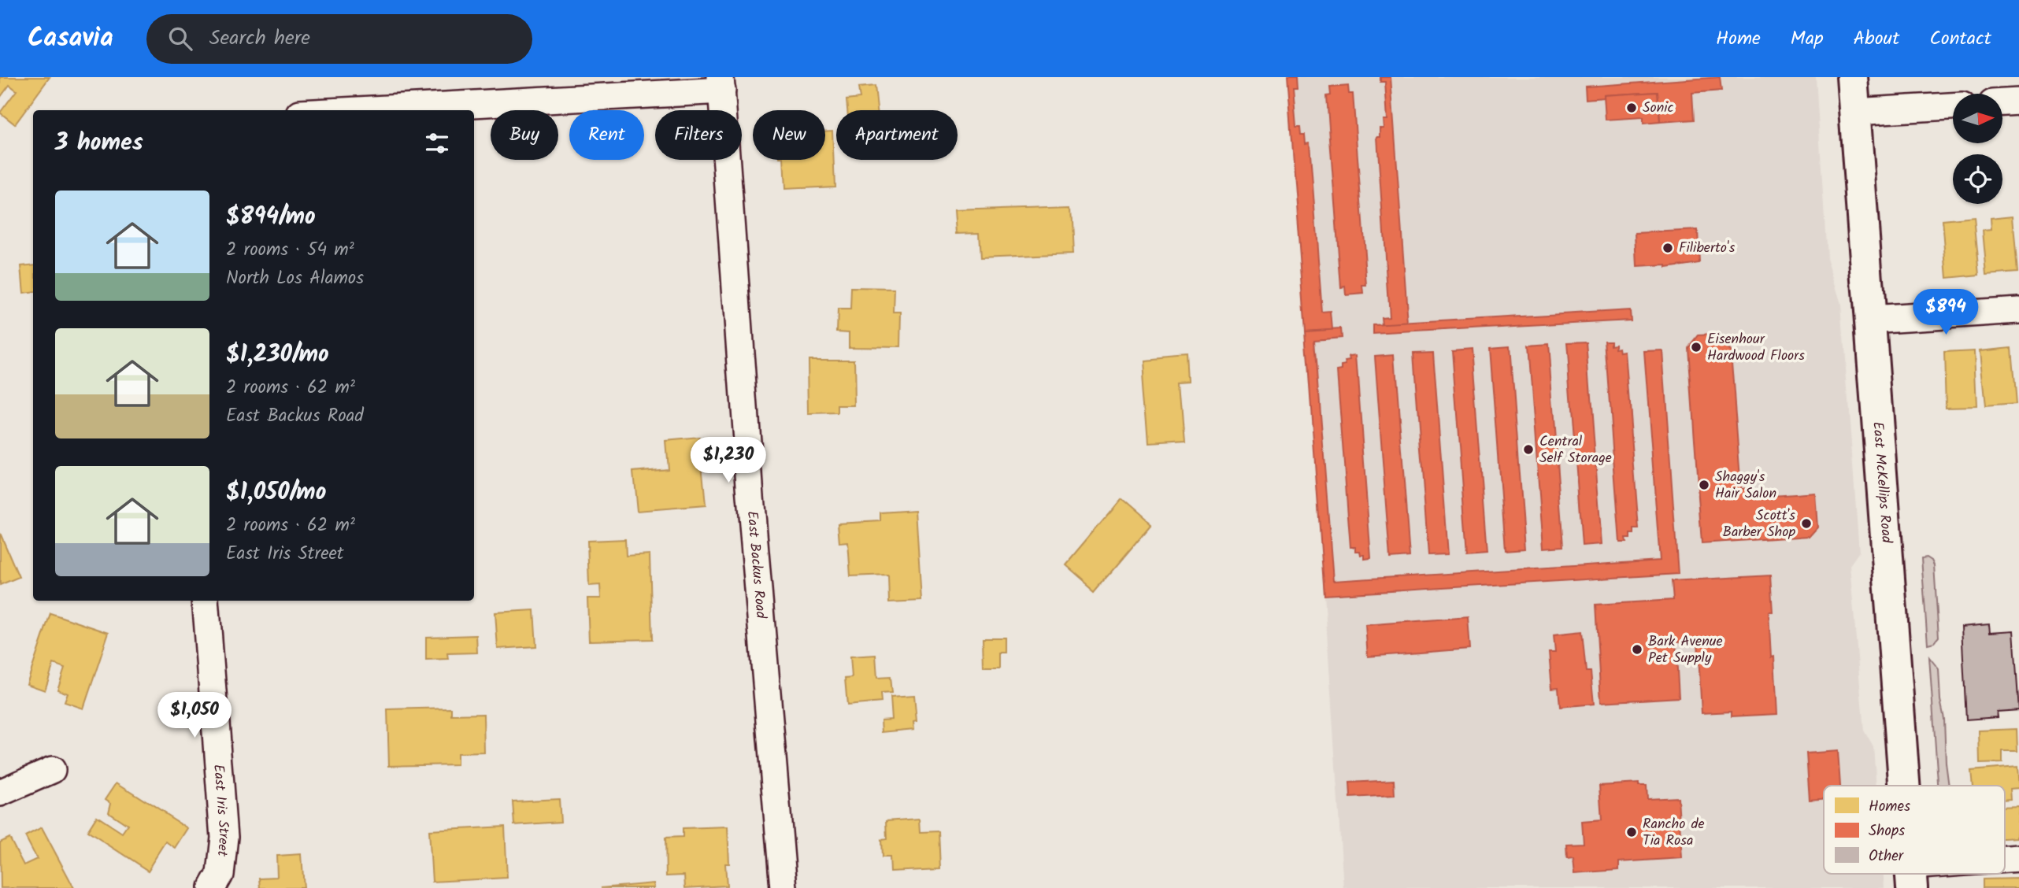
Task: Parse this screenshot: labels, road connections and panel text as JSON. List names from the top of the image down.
{
  "streets": {
    "main road": ["East McKellips Road"],
    "street": ["East Backus Road", "East Iris Street"]
  },
  "places": [
    "Sonic",
    "Filiberto's",
    "Eisenhour Hardwood Floors",
    "Central Self Storage",
    "Shaggy's Hair Salon",
    "Scott's Barber Shop",
    "Bark Avenue Pet Supply",
    "Rancho de Tia Rosa"
  ],
  "legend": ["Homes", "Shops", "Other"],
  "north": "right",
  "page": {
    "header": "Casavia",
    "search": "Search here",
    "nav": [
      "Home",
      "Map",
      "About",
      "Contact"
    ],
    "chip": [
      "Buy",
      "Rent",
      "Filters",
      "New",
      "Apartment"
    ],
    "heading": "3 homes",
    "list": [
      {
        "name": "$894/mo",
        "note": "2 rooms · 54 m² · North Los Alamos"
      },
      {
        "name": "$1,230/mo",
        "note": "2 rooms · 62 m² · East Backus Road"
      },
      {
        "name": "$1,050/mo",
        "note": "2 rooms · 62 m² · East Iris Street"
      }
    ],
    "price": ["$894", "$1,230", "$1,050"]
  }
}
